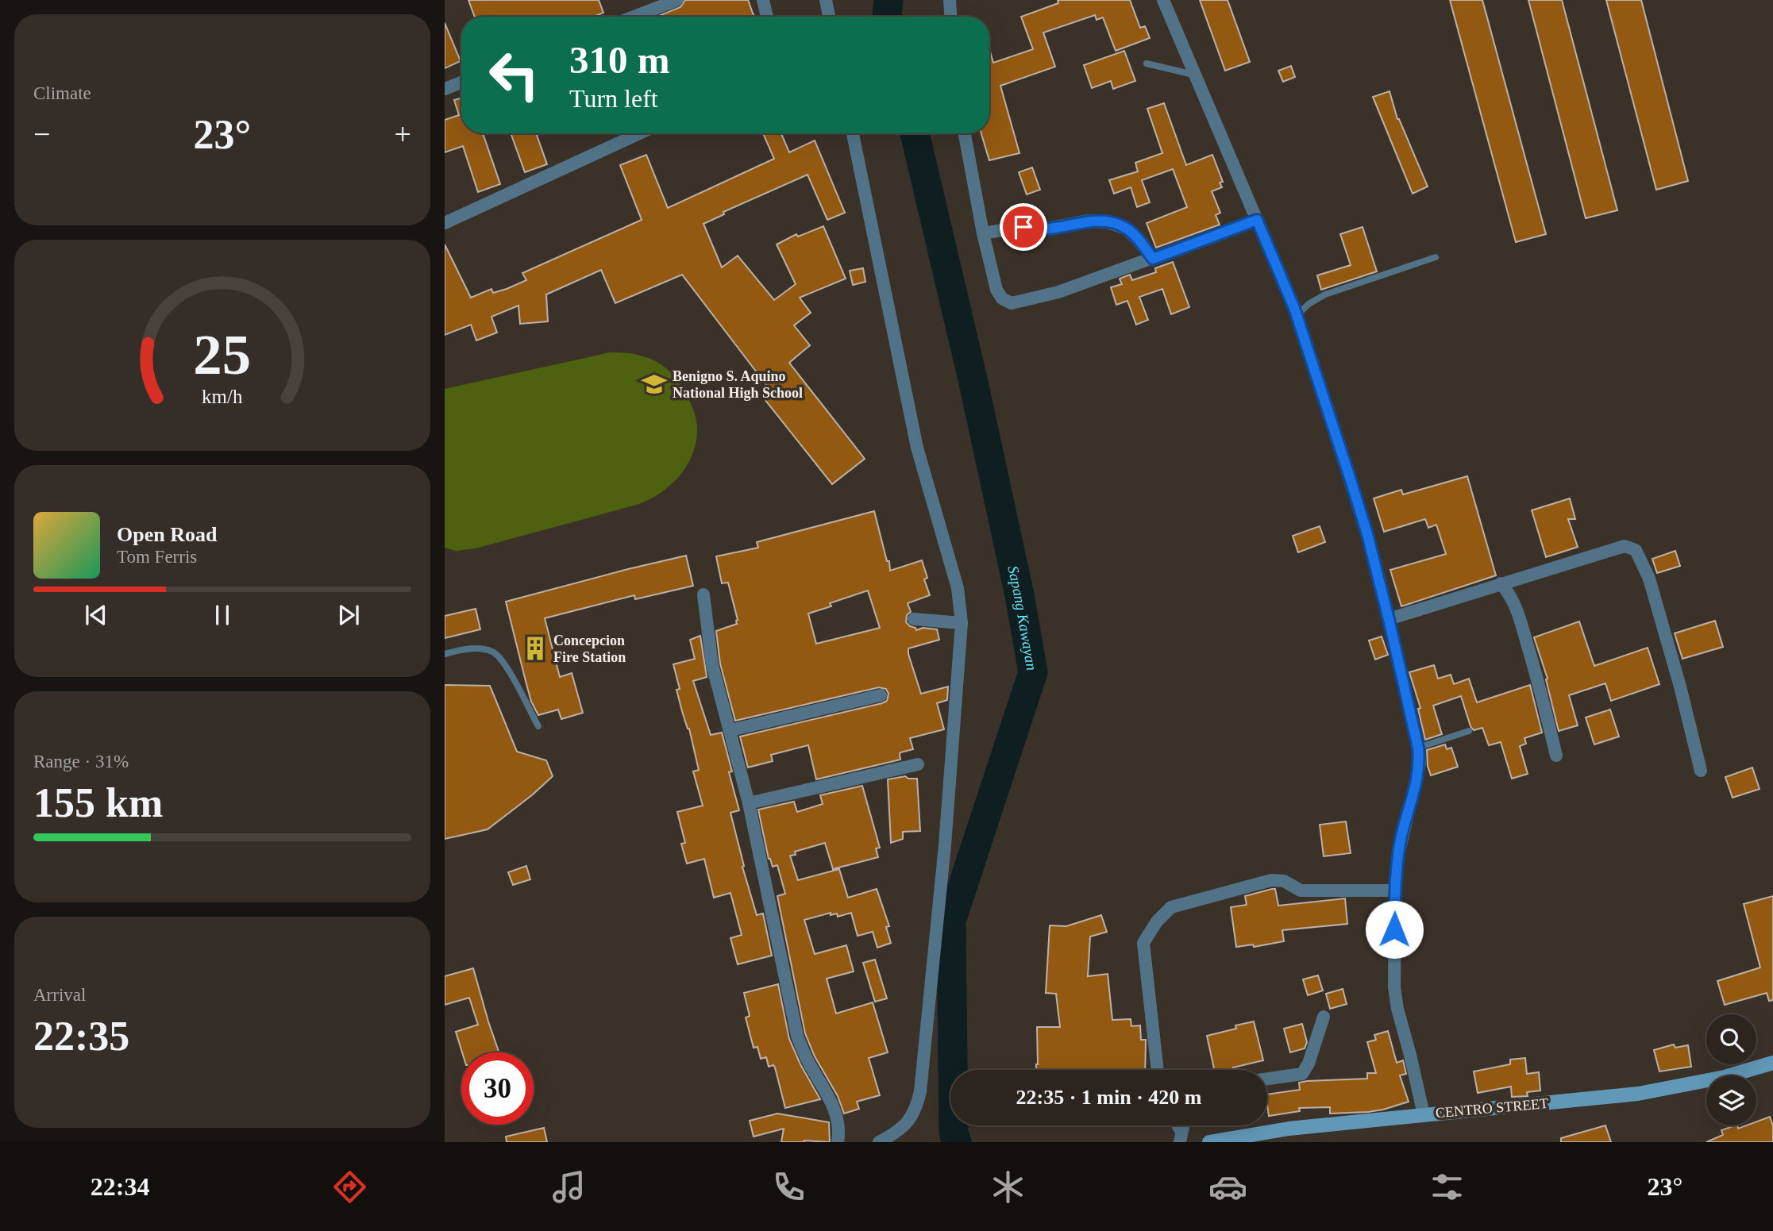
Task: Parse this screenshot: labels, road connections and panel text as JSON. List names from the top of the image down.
{
  "streets": {
    "street": ["CENTRO STREET"]
  },
  "water": ["Sapang Kawayan"],
  "places": {
    "school or university": ["Benigno S. Aquino National High School"],
    "building": ["Concepcion Fire Station"]
  },
  "page": {
    "tile": [
      "Climate",
      ["Range · 31%", "155 km"],
      ["Arrival", "22:35"]
    ],
    "turn": ["310 m", "Turn left"],
    "heat": ["−", "23°", "+"],
    "song": ["Open Road", "Tom Ferris"],
    "limit": "30",
    "trip": "22:35 · 1 min · 420 m",
    "tabs": ["22:34", "23°"],
    "gauge": ["25", "km/h"]
  }
}
